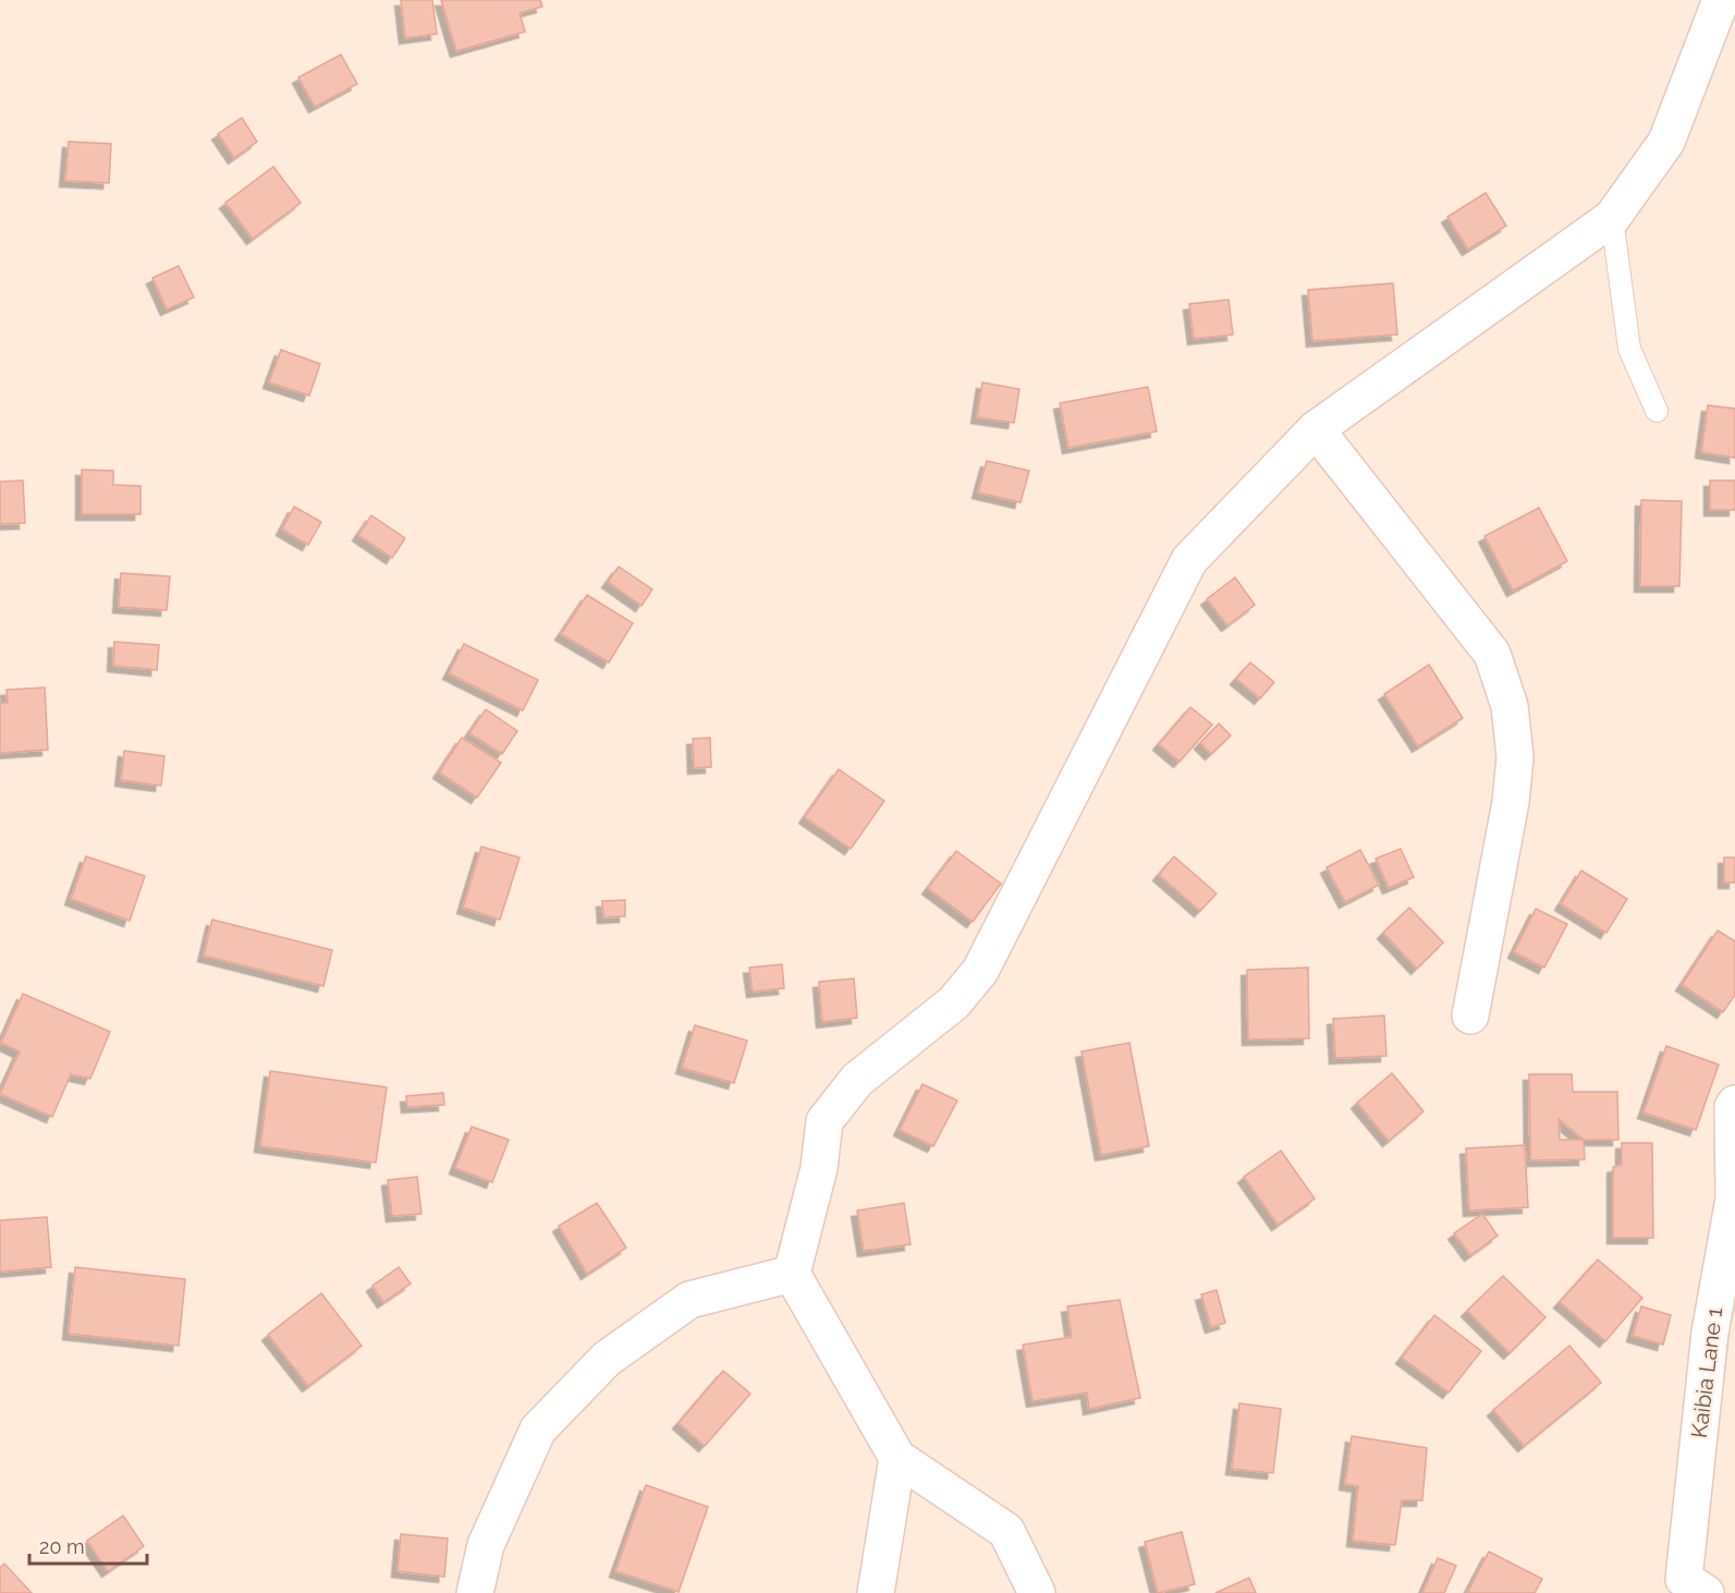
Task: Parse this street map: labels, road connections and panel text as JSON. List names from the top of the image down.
{
  "streets": {
    "street": ["Kaibia Lane 1"]
  },
  "scale_bar": "20 m"
}
